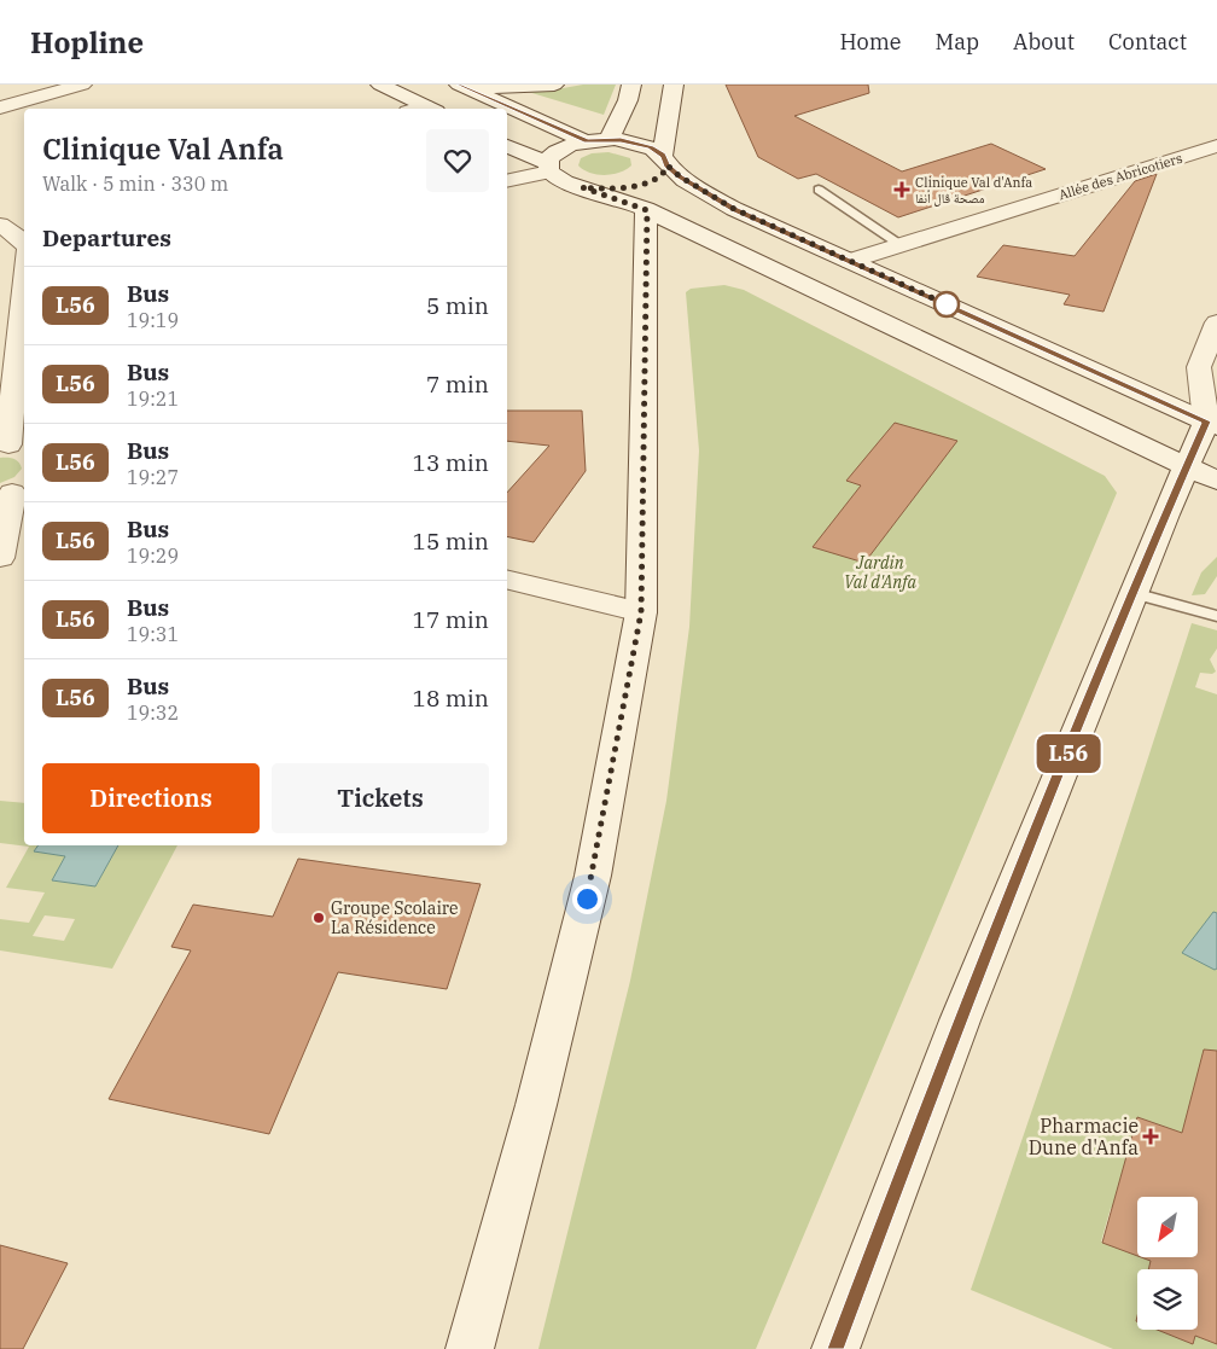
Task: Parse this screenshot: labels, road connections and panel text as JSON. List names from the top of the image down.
{
  "streets": {
    "main road": ["Allée des Abricotiers"]
  },
  "parks": ["Jardin Val d'Anfa"],
  "places": {
    "health": ["Clinique Val d'Anfa مصحة ڤال أنفا", "Pharmacie Dune d'Anfa"],
    "other": ["Groupe Scolaire La Résidence"]
  },
  "lines": ["bus line L56"],
  "north": "bottom left",
  "page": {
    "header": "Hopline",
    "nav": [
      "Home",
      "Map",
      "About",
      "Contact"
    ],
    "on_map": "L56",
    "heading": [
      ["Clinique Val Anfa", "Walk · 5 min · 330 m"],
      "Departures"
    ],
    "list": [
      {
        "mark": "L56",
        "name": "Bus",
        "note": "19:19",
        "value": "5 min"
      },
      {
        "mark": "L56",
        "name": "Bus",
        "note": "19:21",
        "value": "7 min"
      },
      {
        "mark": "L56",
        "name": "Bus",
        "note": "19:27",
        "value": "13 min"
      },
      {
        "mark": "L56",
        "name": "Bus",
        "note": "19:29",
        "value": "15 min"
      },
      {
        "mark": "L56",
        "name": "Bus",
        "note": "19:31",
        "value": "17 min"
      },
      {
        "mark": "L56",
        "name": "Bus",
        "note": "19:32",
        "value": "18 min"
      }
    ],
    "buttons": ["Directions", "Tickets"]
  }
}
